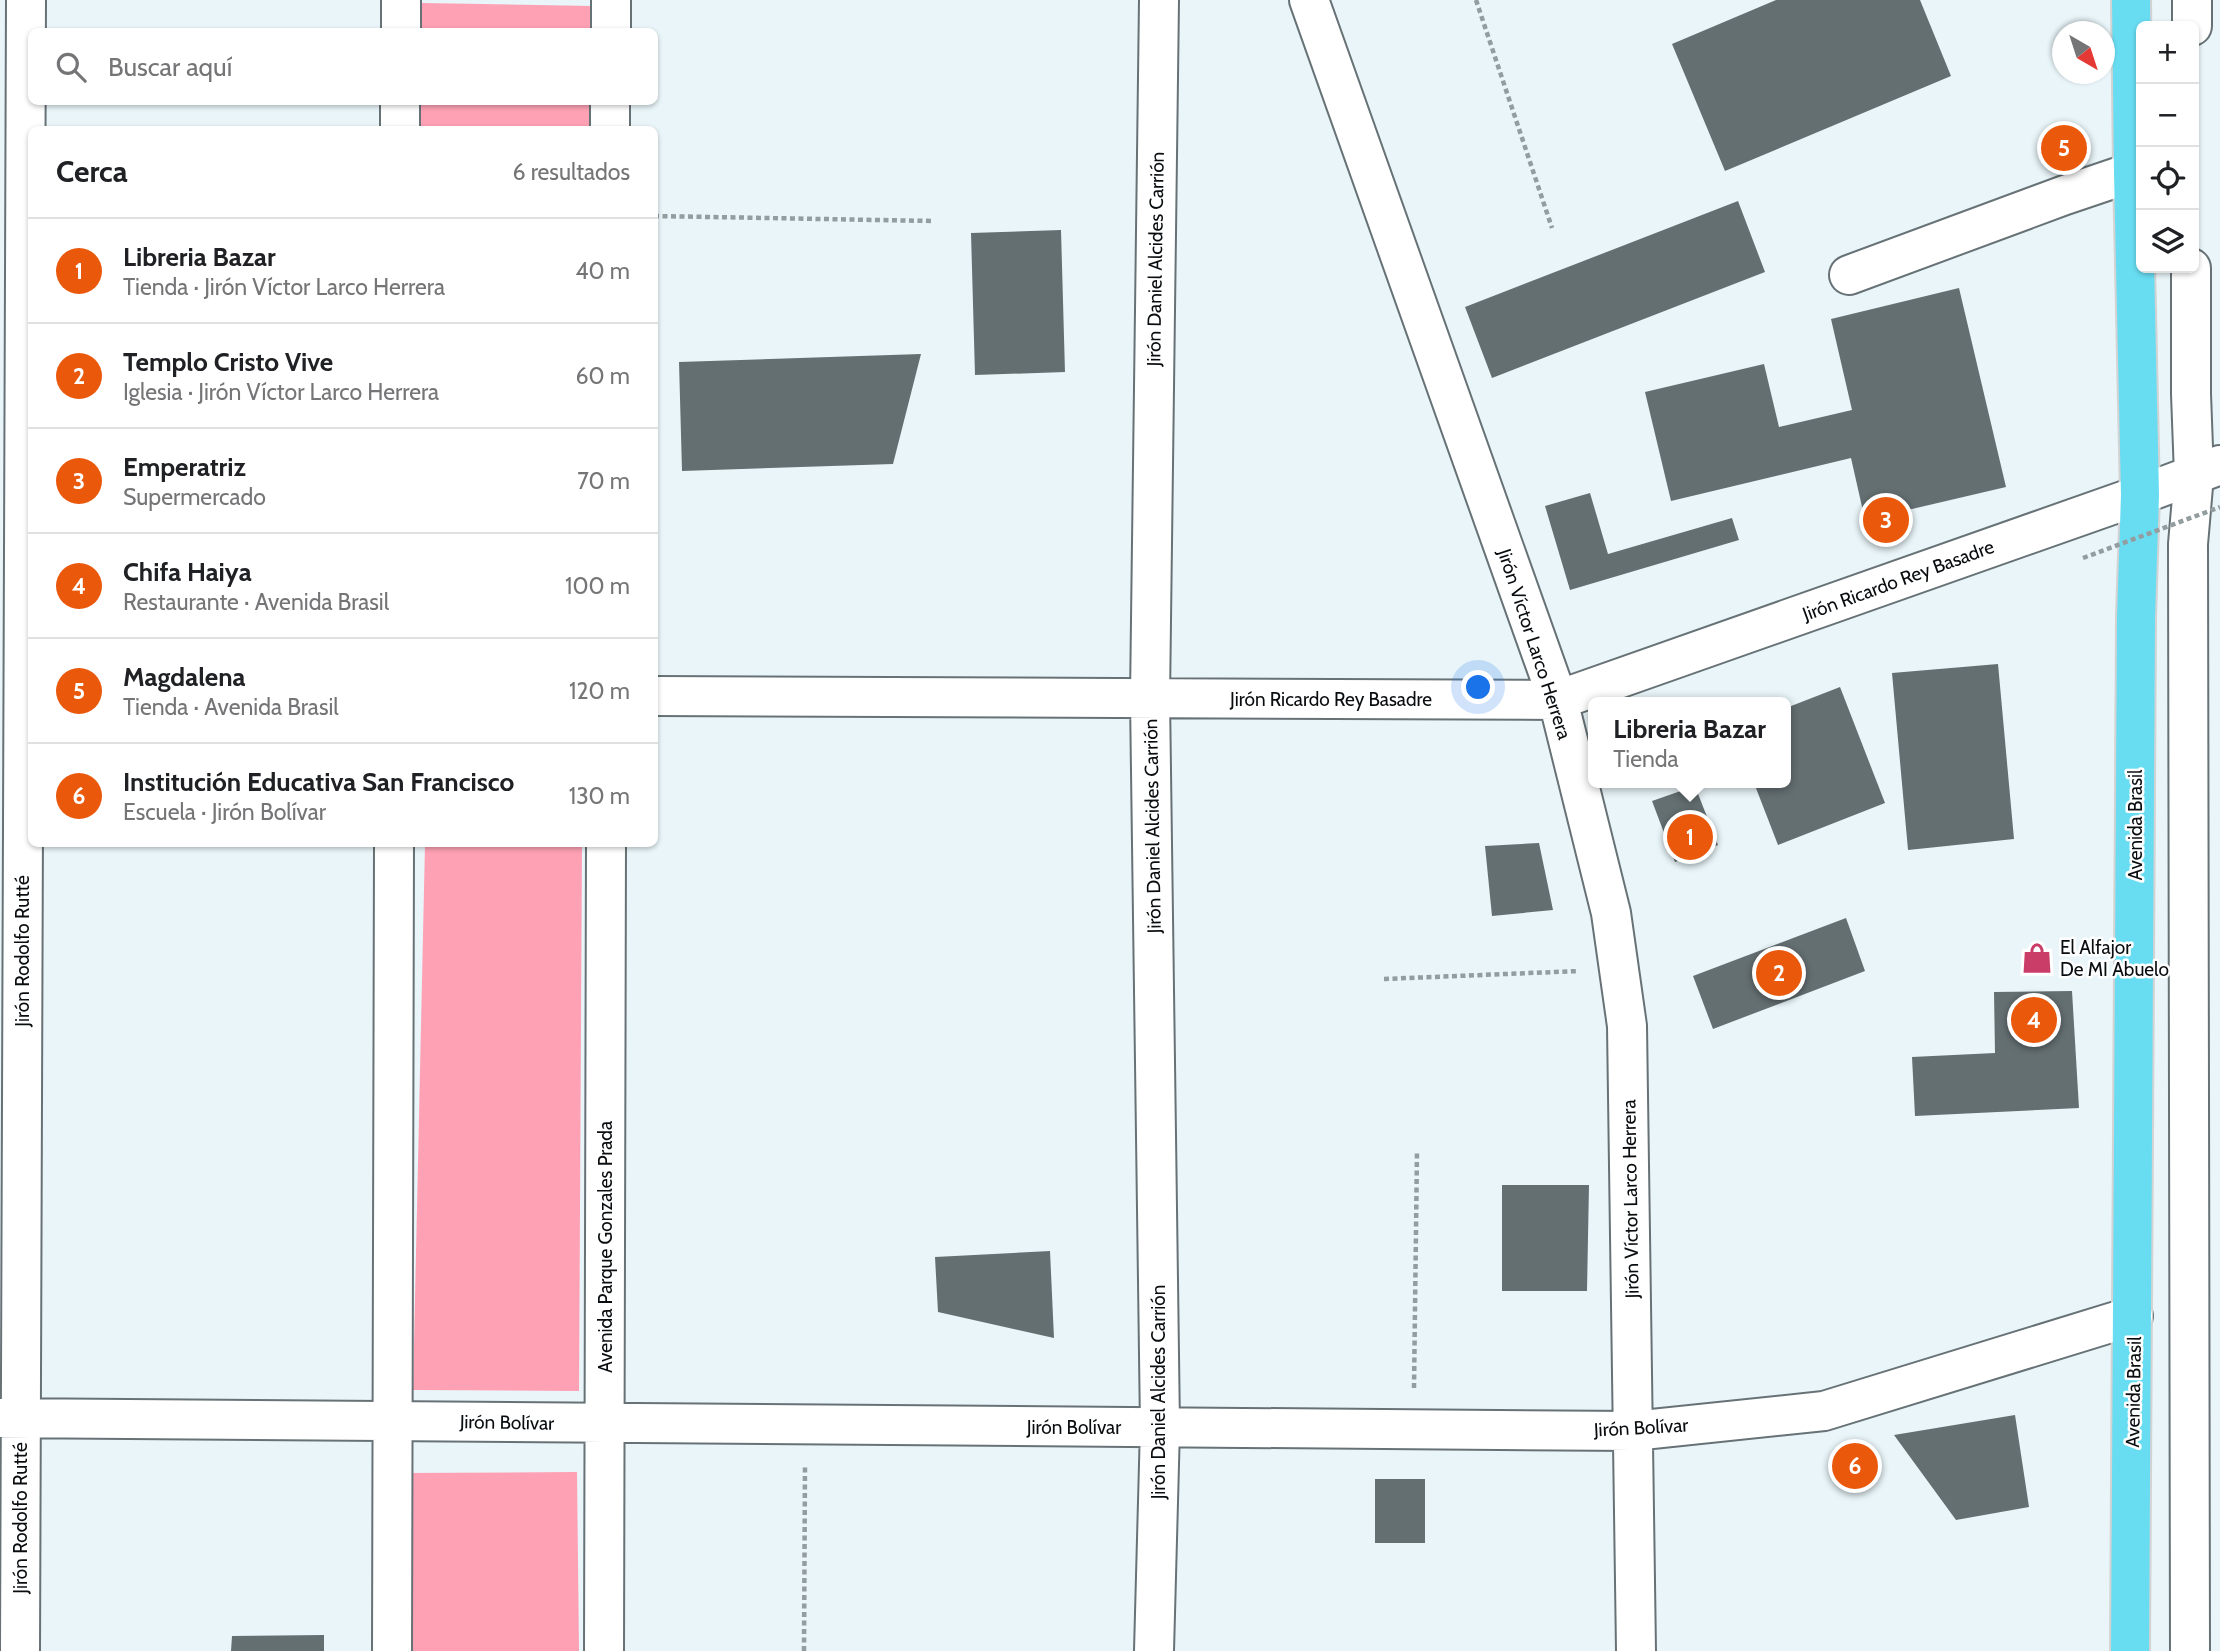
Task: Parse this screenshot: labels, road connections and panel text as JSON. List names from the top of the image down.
{
  "streets": {
    "main road": ["Avenida Brasil"],
    "street": [
      "Jirón Daniel Alcides Carrión",
      "Jirón Ricardo Rey Basadre",
      "Jirón Víctor Larco Herrera",
      "Jirón Rodolfo Rutté",
      "Avenida Parque Gonzales Prada",
      "Jirón Bolívar"
    ]
  },
  "crossings": [
    ["Jirón Daniel Alcides Carrión", "Jirón Ricardo Rey Basadre"],
    ["Jirón Daniel Alcides Carrión", "Jirón Bolívar"],
    ["Jirón Ricardo Rey Basadre", "Jirón Víctor Larco Herrera"],
    ["Jirón Ricardo Rey Basadre", "Avenida Brasil"],
    ["Jirón Víctor Larco Herrera", "Jirón Bolívar"],
    ["Avenida Brasil", "Jirón Bolívar"],
    ["Jirón Rodolfo Rutté", "Jirón Bolívar"],
    ["Avenida Parque Gonzales Prada", "Jirón Bolívar"]
  ],
  "places": {
    "shop": ["El Alfajor De MI Abuelo"]
  },
  "north": "bottom right",
  "page": {
    "map_buttons": ["+", "−"],
    "search": "Buscar aquí",
    "pins": [
      "5",
      "3",
      "1",
      "2",
      "4",
      "6"
    ],
    "heading": ["Cerca", "6 resultados"],
    "list": [
      {
        "mark": "1",
        "name": "Libreria Bazar",
        "note": "Tienda · Jirón Víctor Larco Herrera",
        "value": "40 m"
      },
      {
        "mark": "2",
        "name": "Templo Cristo Vive",
        "note": "Iglesia · Jirón Víctor Larco Herrera",
        "value": "60 m"
      },
      {
        "mark": "3",
        "name": "Emperatriz",
        "note": "Supermercado",
        "value": "70 m"
      },
      {
        "mark": "4",
        "name": "Chifa Haiya",
        "note": "Restaurante · Avenida Brasil",
        "value": "100 m"
      },
      {
        "mark": "5",
        "name": "Magdalena",
        "note": "Tienda · Avenida Brasil",
        "value": "120 m"
      },
      {
        "mark": "6",
        "name": "Institución Educativa San Francisco",
        "note": "Escuela · Jirón Bolívar",
        "value": "130 m"
      }
    ],
    "popup": ["Libreria Bazar", "Tienda"]
  }
}
